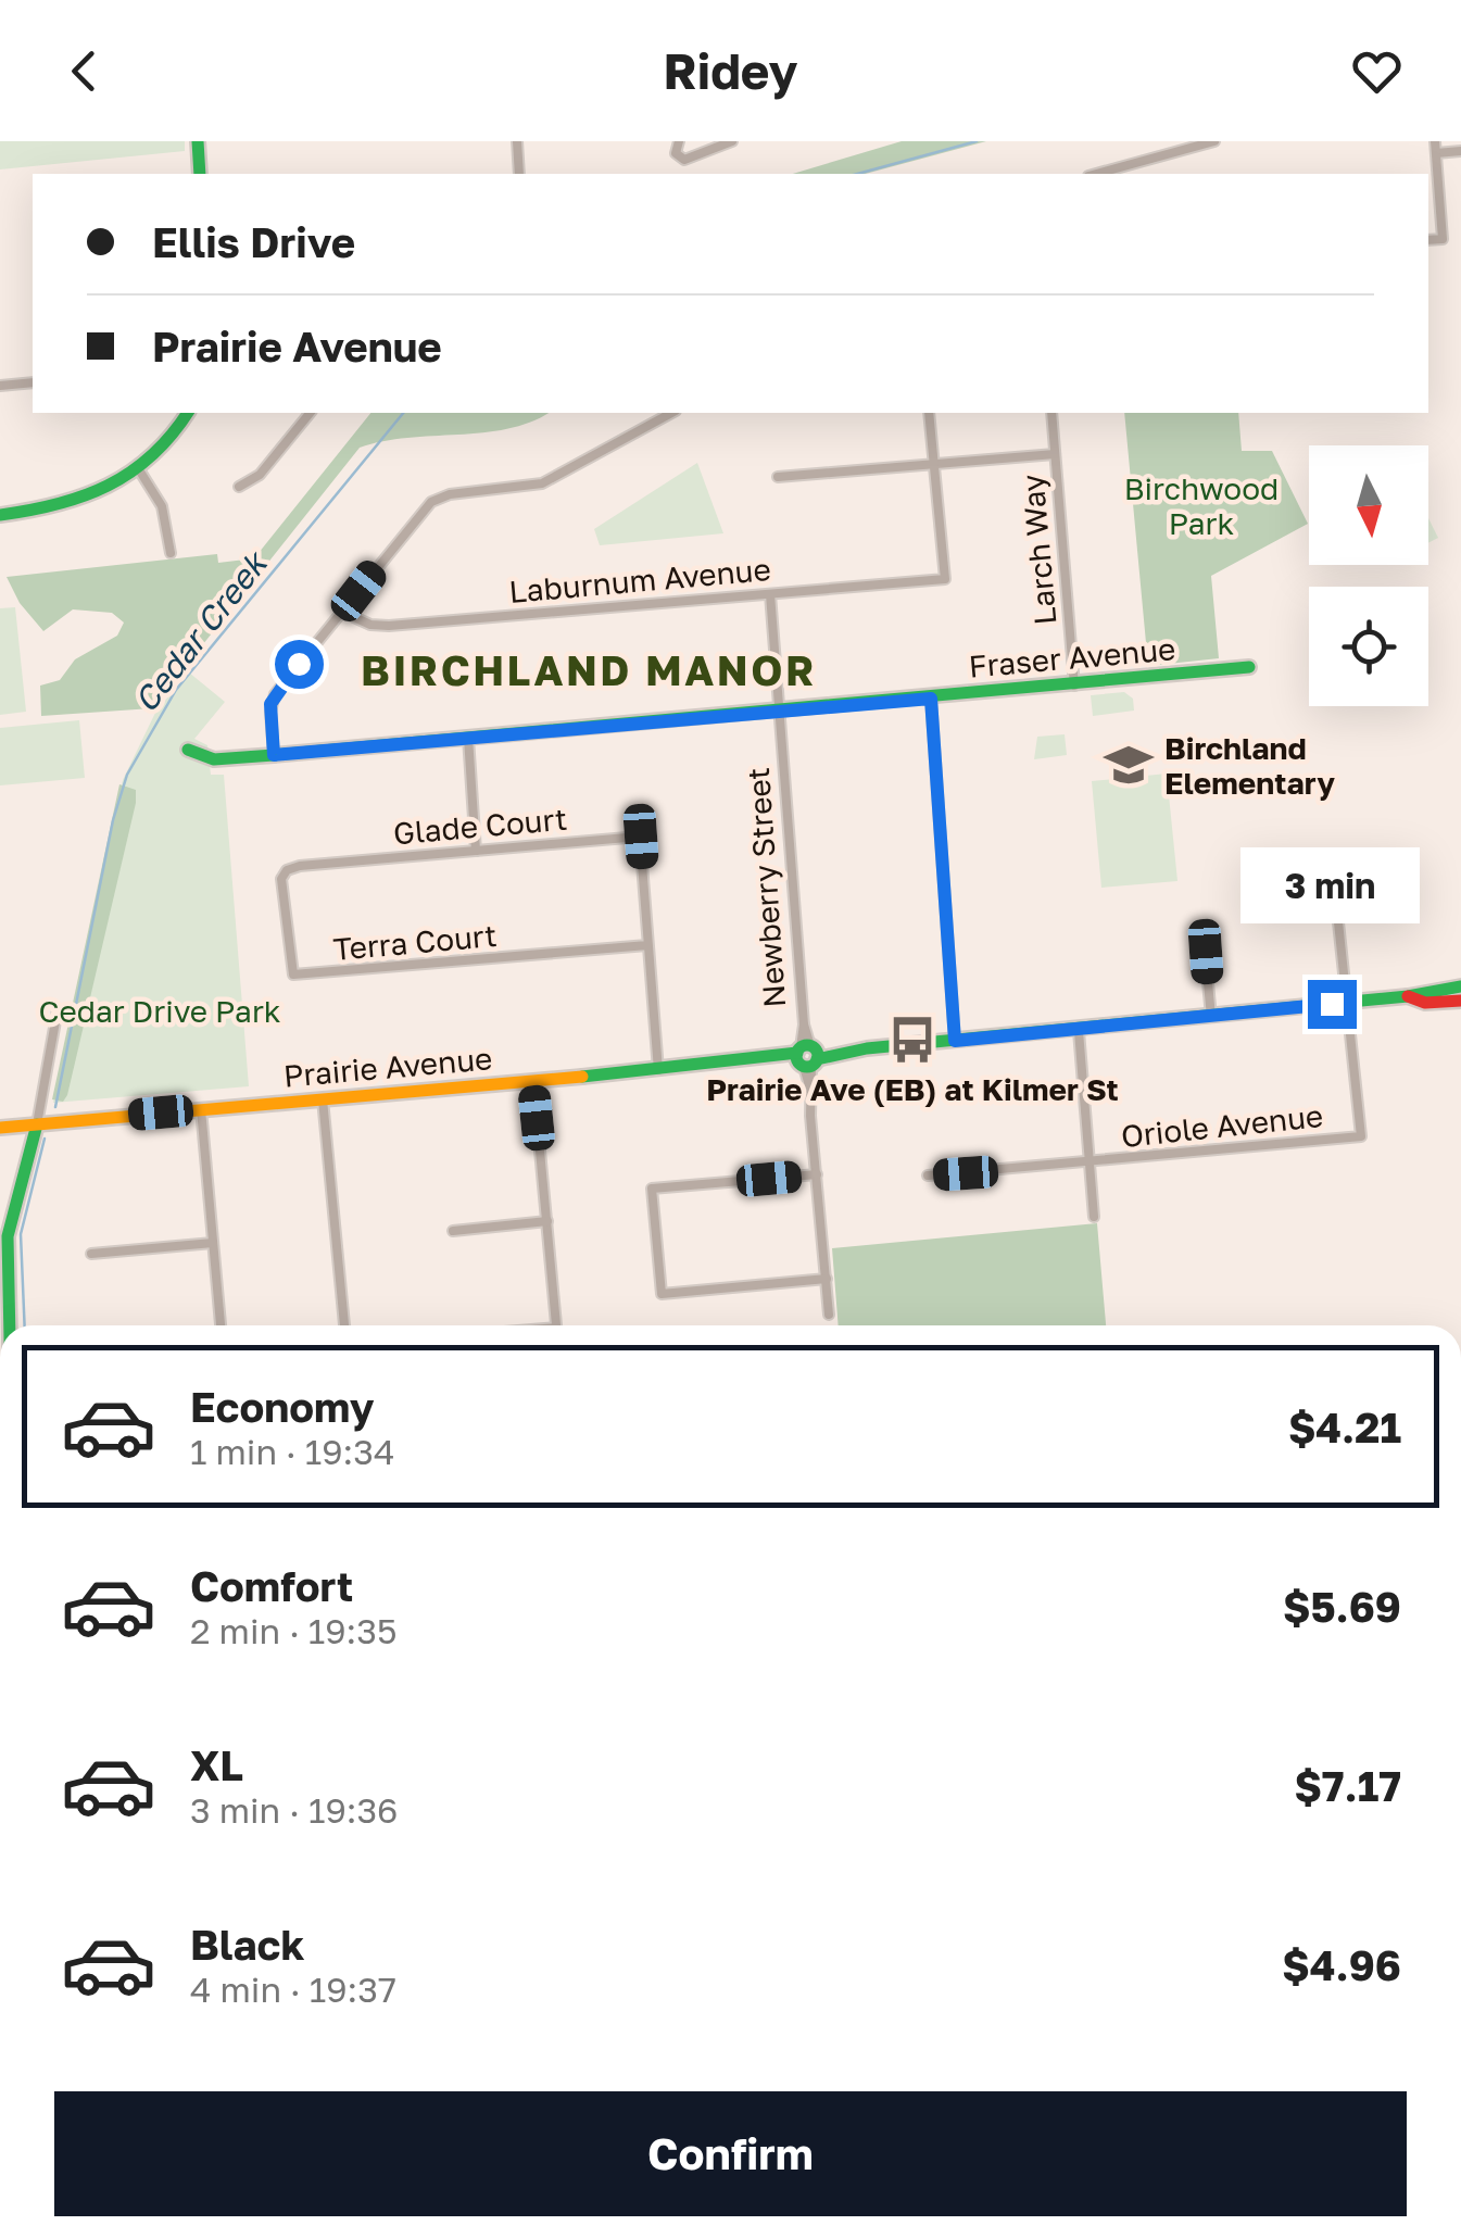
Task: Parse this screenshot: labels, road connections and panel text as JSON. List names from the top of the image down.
{
  "streets": {
    "street": [
      "Larch Way",
      "Laburnum Avenue",
      "Fraser Avenue",
      "Glade Court",
      "Newberry Street",
      "Terra Court",
      "Prairie Avenue",
      "Oriole Avenue"
    ]
  },
  "crossings": [
    ["Larch Way", "Fraser Avenue"],
    ["Laburnum Avenue", "Newberry Street"],
    ["Fraser Avenue", "Newberry Street"],
    ["Glade Court", "Terra Court"],
    ["Glade Court", "Prairie Avenue"],
    ["Newberry Street", "Prairie Avenue"],
    ["Prairie Avenue", "Oriole Avenue"]
  ],
  "districts": ["BIRCHLAND MANOR"],
  "water": ["Cedar Creek"],
  "parks": ["Birchwood Park", "Cedar Drive Park"],
  "places": {
    "school or university": ["Birchland Elementary"],
    "bus stop": ["Prairie Ave (EB) at Kilmer St"]
  },
  "north": "bottom",
  "page": {
    "header": "Ridey",
    "banner": ["Ellis Drive", "Prairie Avenue"],
    "bubble": "3 min",
    "list": [
      {
        "name": "Economy",
        "note": "1 min · 19:34",
        "value": "$4.21"
      },
      {
        "name": "Comfort",
        "note": "2 min · 19:35",
        "value": "$5.69"
      },
      {
        "name": "XL",
        "note": "3 min · 19:36",
        "value": "$7.17"
      },
      {
        "name": "Black",
        "note": "4 min · 19:37",
        "value": "$4.96"
      }
    ],
    "buttons": "Confirm"
  }
}
